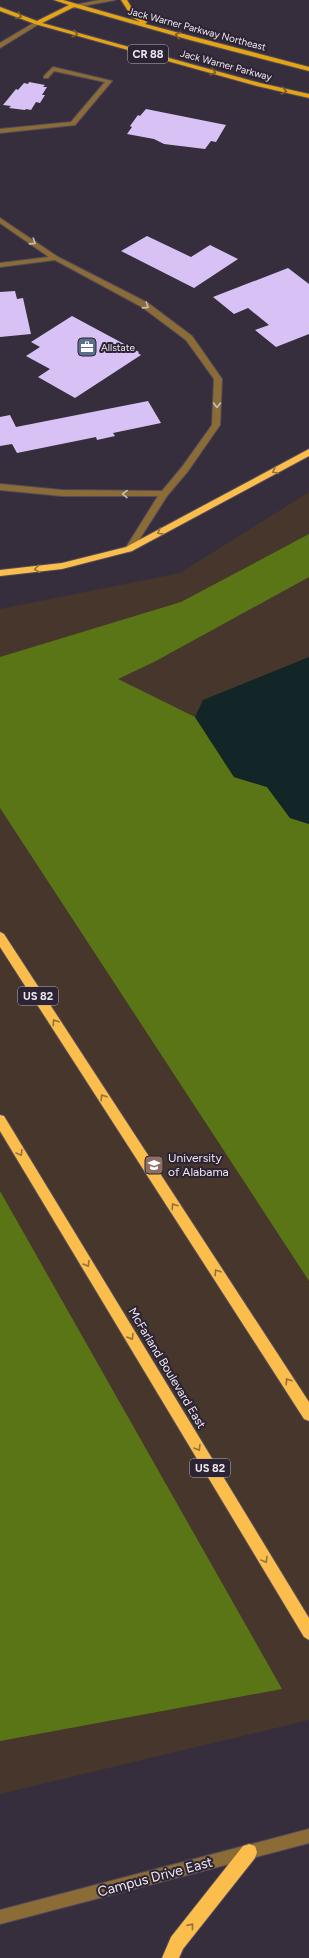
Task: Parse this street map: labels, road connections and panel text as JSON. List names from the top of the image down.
{
  "streets": {
    "highway": ["US 82", "McFarland Boulevard East"],
    "main road": ["Jack Warner Parkway Northeast", "CR 88", "Jack Warner Parkway"],
    "street": ["Campus Drive East"]
  },
  "one_way": ["Jack Warner Parkway Northeast", "Jack Warner Parkway"],
  "places": {
    "office": ["Allstate"],
    "school or university": ["University of Alabama"]
  }
}
